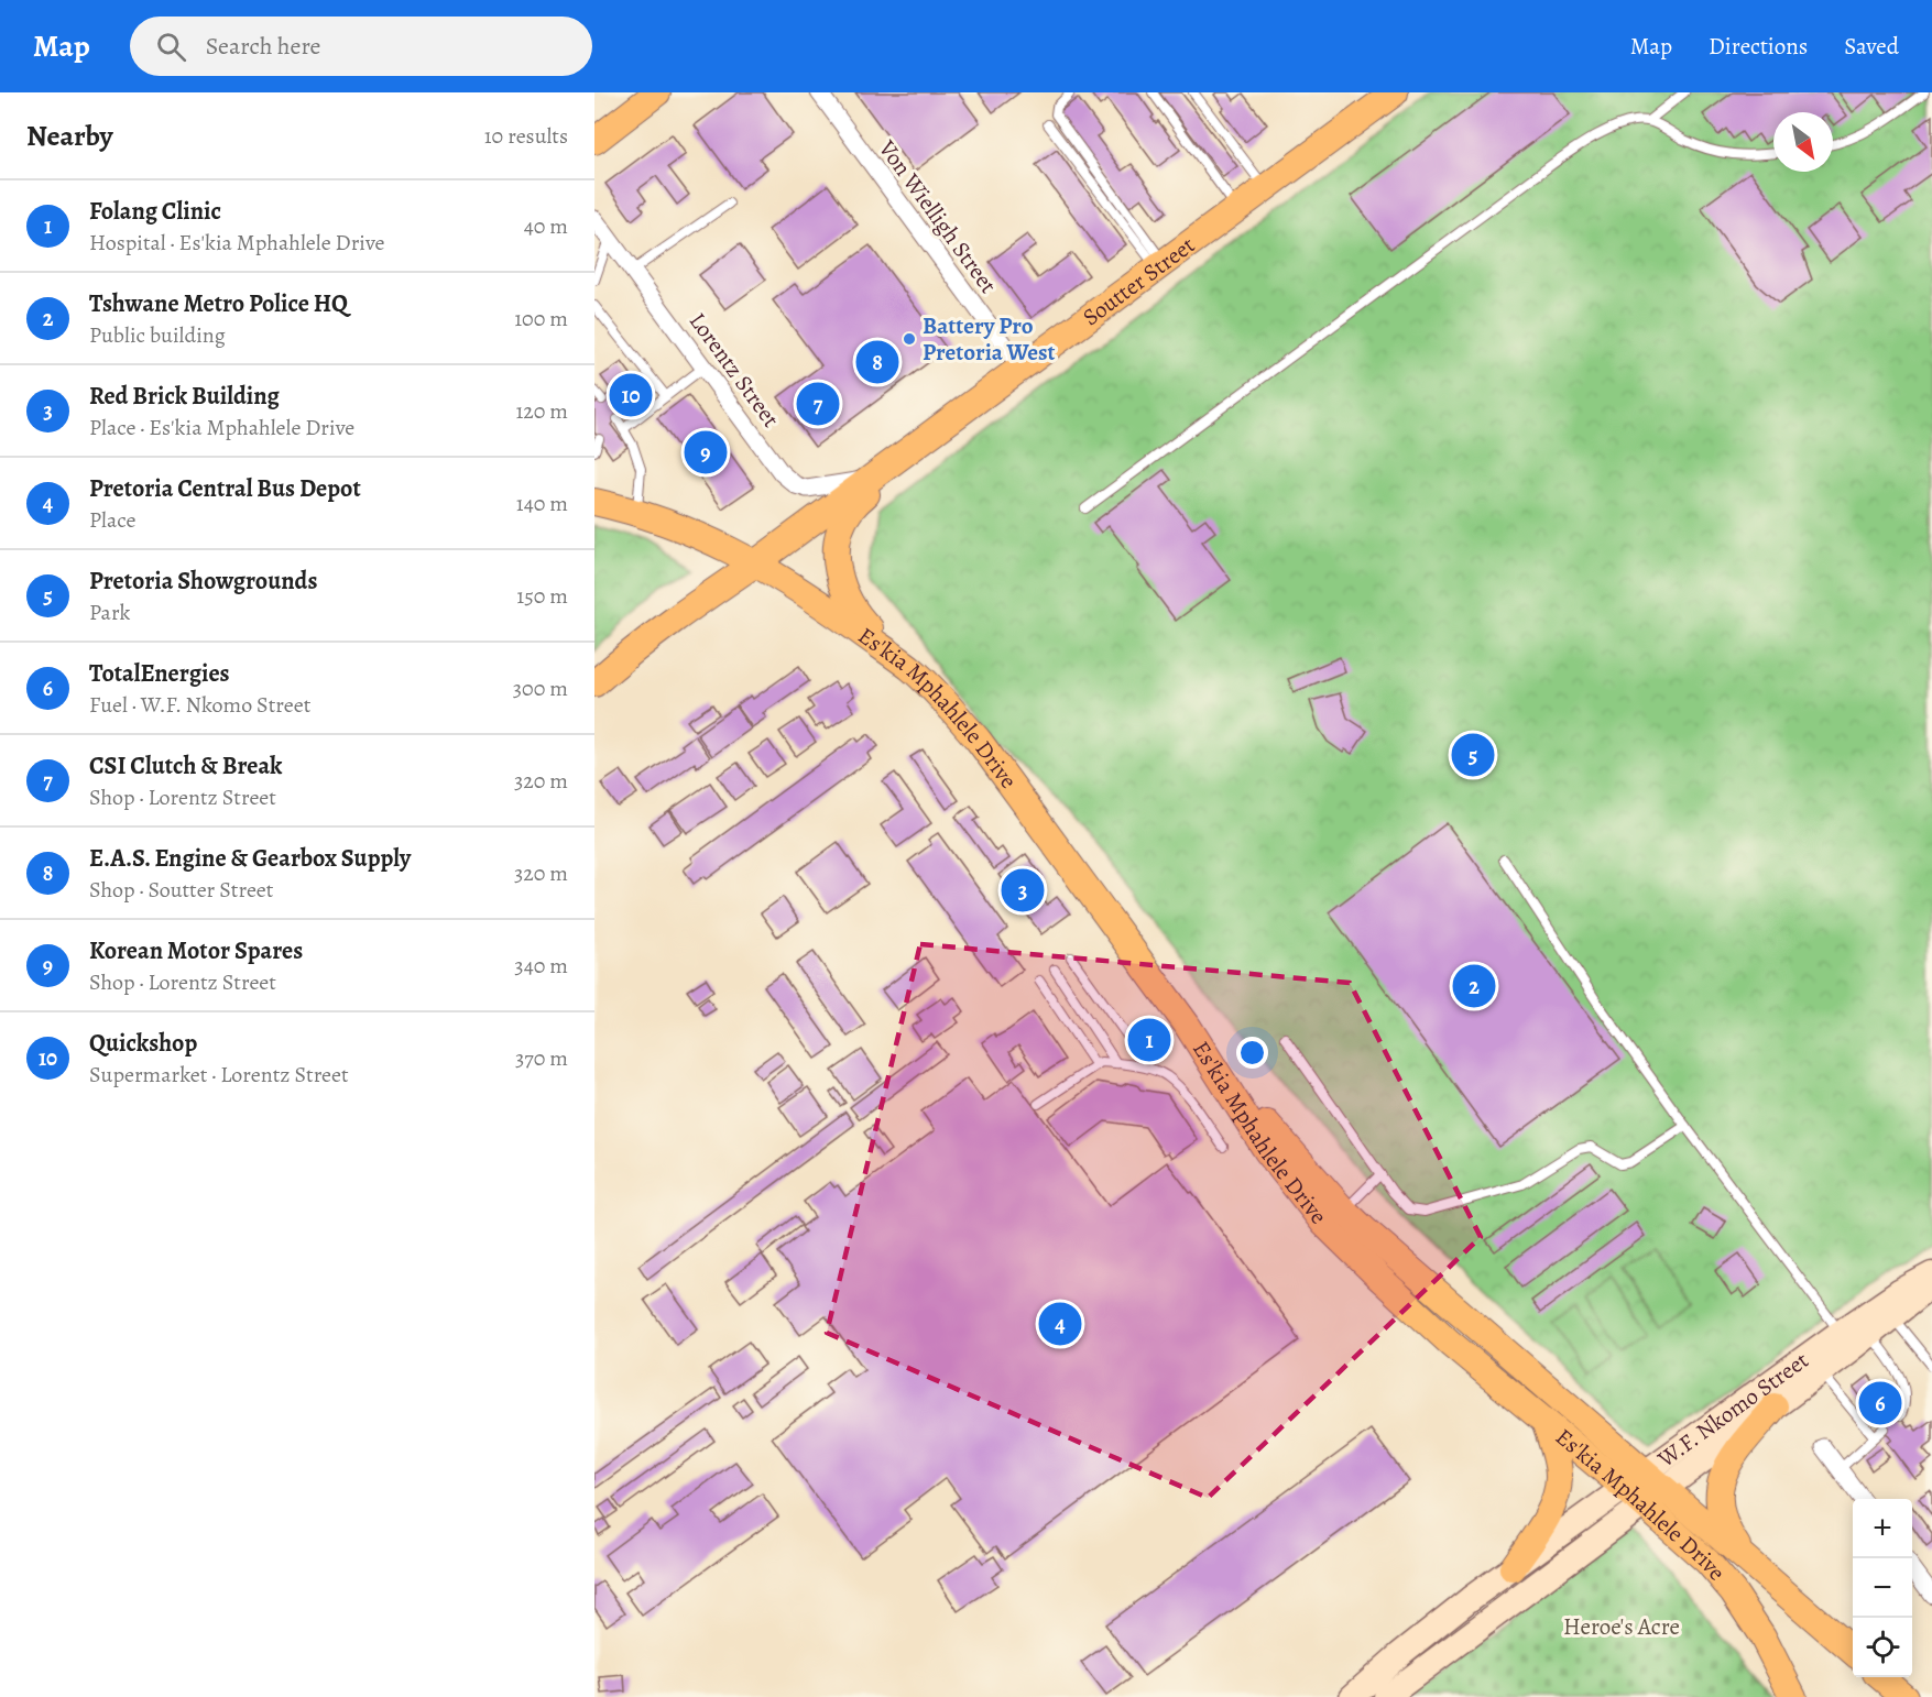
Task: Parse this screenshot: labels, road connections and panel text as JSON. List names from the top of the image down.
{
  "streets": {
    "main road": ["Soutter Street", "Es'kia Mphahlele Drive", "W.F. Nkomo Street"],
    "street": ["Von Wielligh Street", "Lorentz Street"]
  },
  "crossings": [
    ["Von Wielligh Street", "Soutter Street"],
    ["Soutter Street", "Lorentz Street"],
    ["Soutter Street", "Es'kia Mphahlele Drive"],
    ["Es'kia Mphahlele Drive", "W.F. Nkomo Street"]
  ],
  "parks": ["Heroe's Acre"],
  "places": ["Battery Pro Pretoria West"],
  "north": "bottom right",
  "page": {
    "header": "Map",
    "search": "Search here",
    "nav": ["Map", "Directions", "Saved"],
    "heading": ["Nearby", "10 results"],
    "list": [
      {
        "mark": "1",
        "name": "Folang Clinic",
        "note": "Hospital · Es'kia Mphahlele Drive",
        "value": "40 m"
      },
      {
        "mark": "2",
        "name": "Tshwane Metro Police HQ",
        "note": "Public building",
        "value": "100 m"
      },
      {
        "mark": "3",
        "name": "Red Brick Building",
        "note": "Place · Es'kia Mphahlele Drive",
        "value": "120 m"
      },
      {
        "mark": "4",
        "name": "Pretoria Central Bus Depot",
        "note": "Place",
        "value": "140 m"
      },
      {
        "mark": "5",
        "name": "Pretoria Showgrounds",
        "note": "Park",
        "value": "150 m"
      },
      {
        "mark": "6",
        "name": "TotalEnergies",
        "note": "Fuel · W.F. Nkomo Street",
        "value": "300 m"
      },
      {
        "mark": "7",
        "name": "CSI Clutch & Break",
        "note": "Shop · Lorentz Street",
        "value": "320 m"
      },
      {
        "mark": "8",
        "name": "E.A.S. Engine & Gearbox Supply",
        "note": "Shop · Soutter Street",
        "value": "320 m"
      },
      {
        "mark": "9",
        "name": "Korean Motor Spares",
        "note": "Shop · Lorentz Street",
        "value": "340 m"
      },
      {
        "mark": "10",
        "name": "Quickshop",
        "note": "Supermarket · Lorentz Street",
        "value": "370 m"
      }
    ],
    "pins": [
      "8",
      "10",
      "7",
      "9",
      "5",
      "3",
      "2",
      "1",
      "4",
      "6"
    ],
    "map_buttons": ["+", "−"]
  }
}
